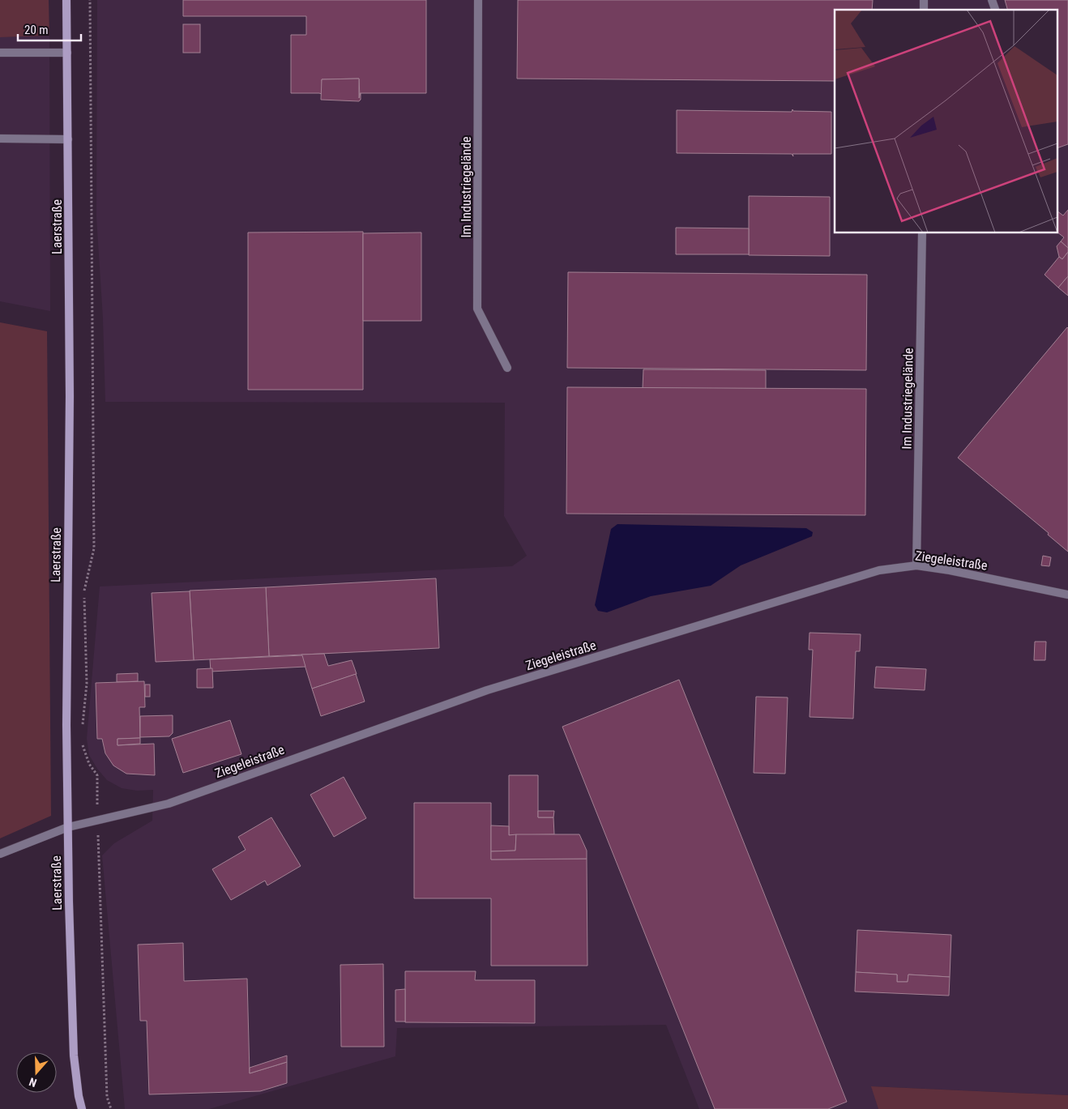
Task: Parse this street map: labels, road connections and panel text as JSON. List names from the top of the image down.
{
  "streets": {
    "main road": ["Laerstraße"],
    "street": ["Im Industriegelände", "Ziegeleistraße"]
  },
  "crossings": [
    ["Im Industriegelände", "Ziegeleistraße"],
    ["Laerstraße", "Ziegeleistraße"]
  ],
  "scale_bar": "20 m",
  "north": "bottom"
}
